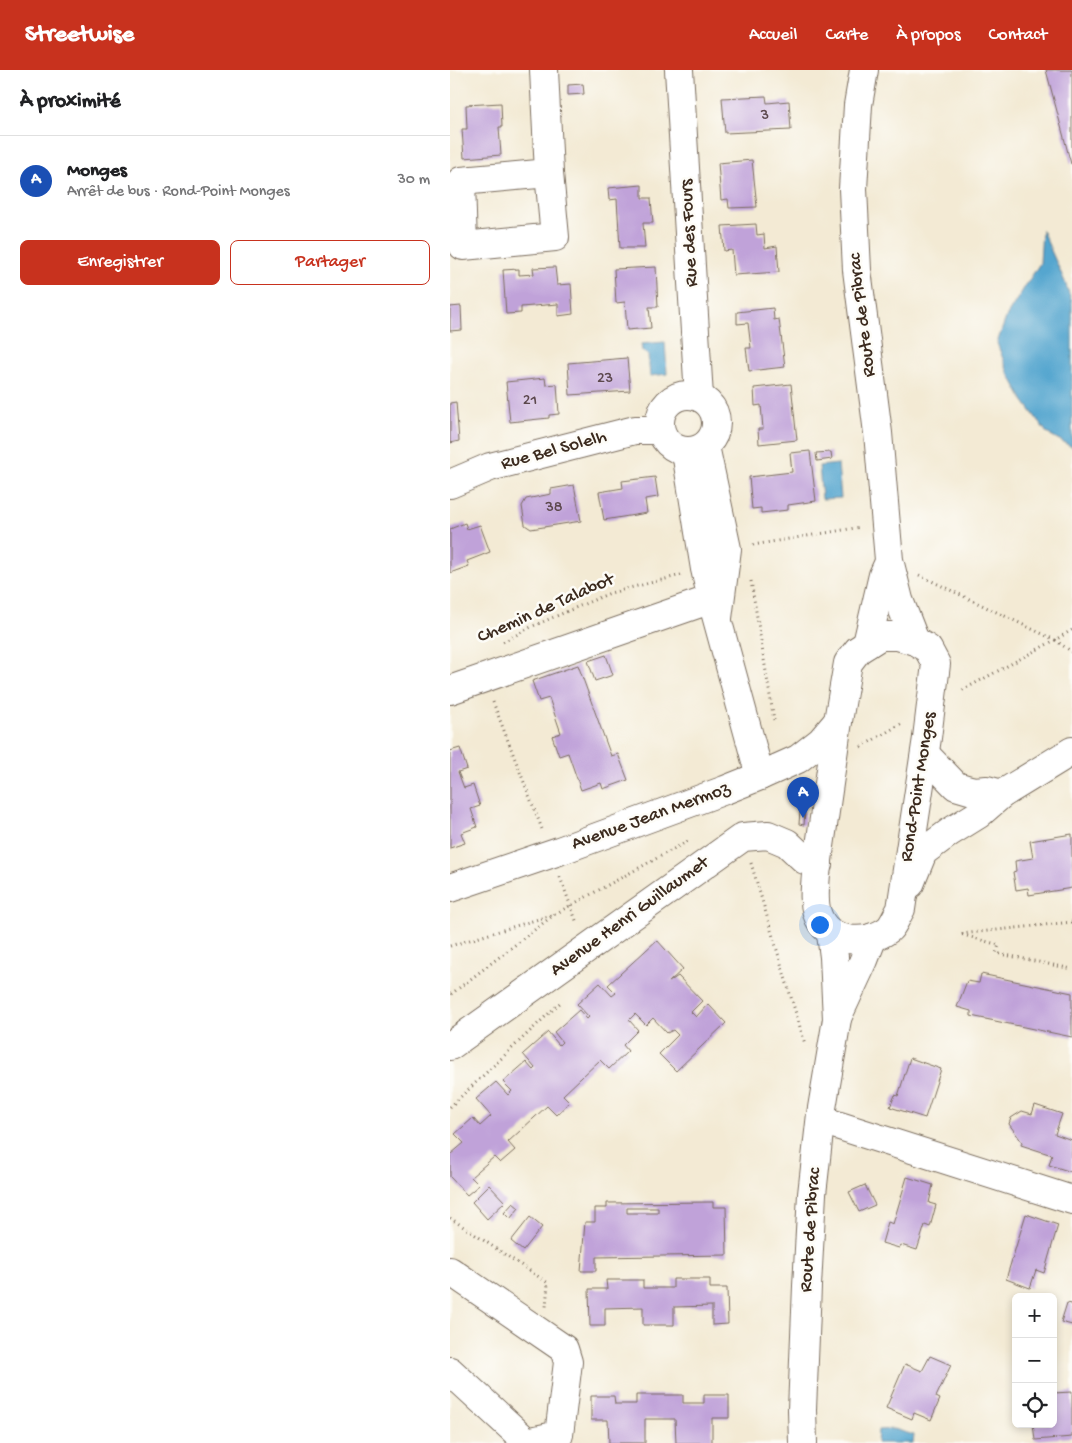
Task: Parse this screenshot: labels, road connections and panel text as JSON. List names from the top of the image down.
{
  "streets": {
    "street": [
      "Rue des Fours",
      "Route de Pibrac",
      "Rue Bel Solelh",
      "Rond-Point Monges",
      "Avenue Jean Mermoz",
      "Avenue Henri Guillaumet"
    ],
    "path": ["Chemin de Talabot"]
  },
  "crossings": [
    ["Rue des Fours", "Rue Bel Solelh"],
    ["Route de Pibrac", "Rond-Point Monges"]
  ],
  "house_numbers": [
    "3",
    "23",
    "21",
    "38"
  ],
  "page": {
    "header": "Streetwise",
    "nav": [
      "Accueil",
      "Carte",
      "À propos",
      "Contact"
    ],
    "heading": "À proximité",
    "list": [
      {
        "mark": "A",
        "name": "Monges",
        "note": "Arrêt de bus · Rond-Point Monges",
        "value": "30 m"
      }
    ],
    "buttons": ["Enregistrer", "Partager"],
    "pins": "A",
    "map_buttons": ["+", "−"]
  }
}
